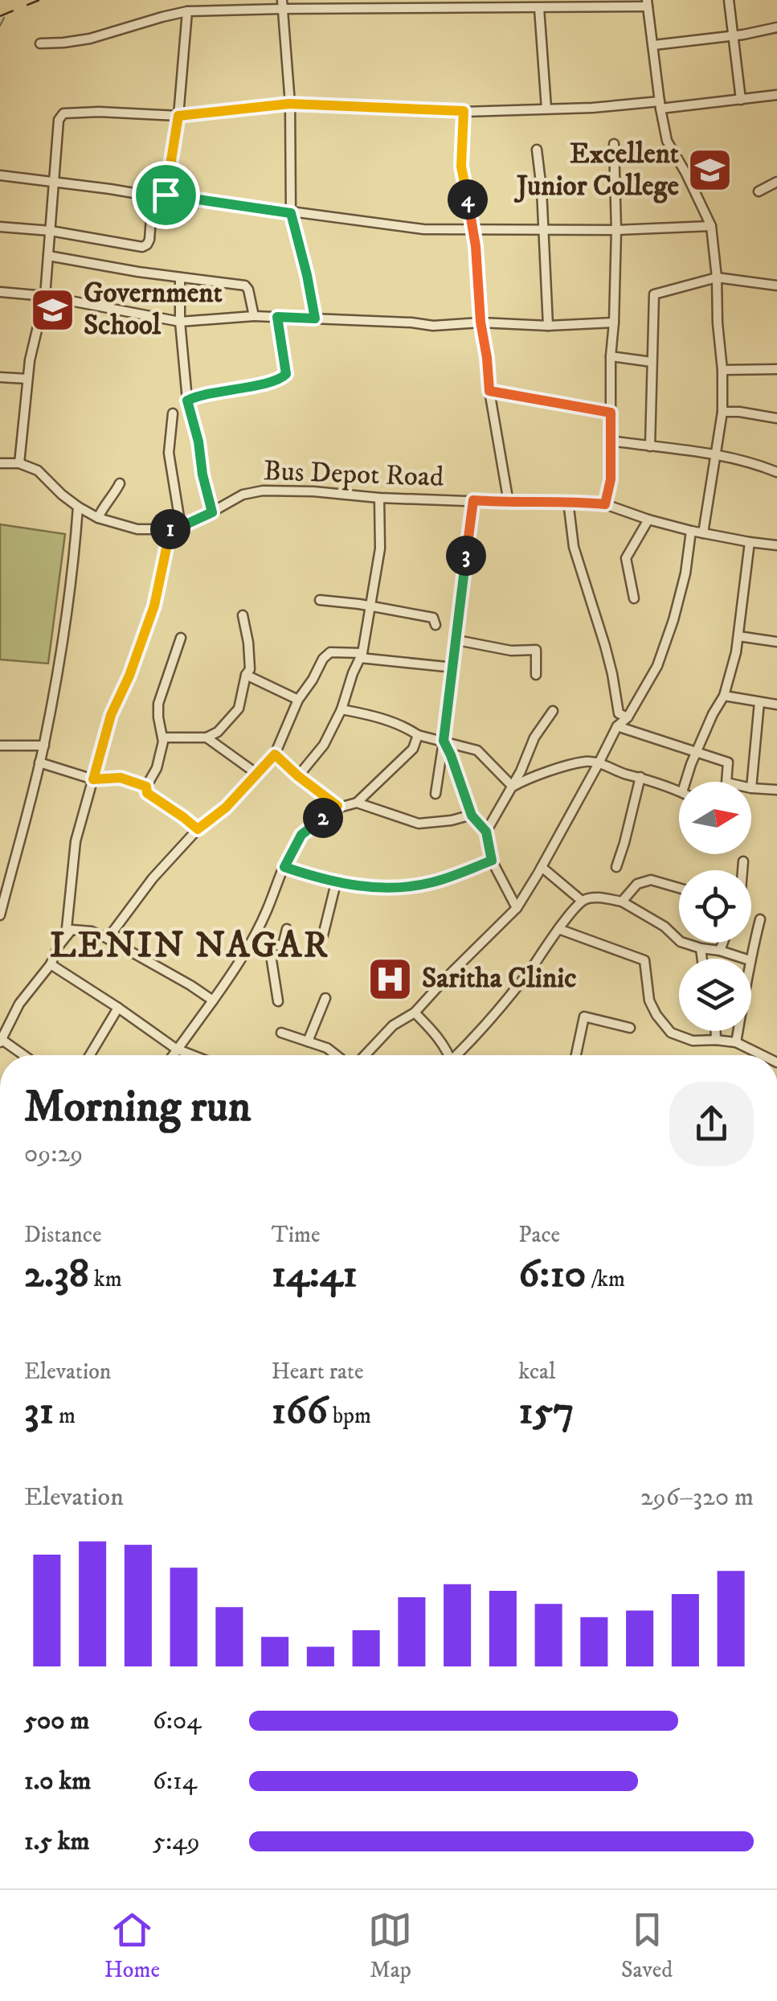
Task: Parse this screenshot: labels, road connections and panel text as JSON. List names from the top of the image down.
{
  "streets": {
    "street": ["Bus Depot Road"]
  },
  "districts": ["LENIN NAGAR"],
  "places": {
    "school or university": ["Excellent Junior College", "Government School"],
    "hospital": ["Saritha Clinic"]
  },
  "north": "right",
  "page": {
    "pins": [
      "4",
      "1",
      "3",
      "2"
    ],
    "heading": ["Morning run", "09:29"],
    "stats": [
      ["Distance", "2.38 km"],
      ["Time", "14:41"],
      ["Pace", "6:10 /km"],
      ["Elevation", "31 m"],
      ["Heart rate", "166 bpm"],
      ["kcal", "157"]
    ],
    "chart": ["Elevation", "296–320 m"],
    "list": [
      {
        "name": "500 m",
        "note": "6:04"
      },
      {
        "name": "1.0 km",
        "note": "6:14"
      },
      {
        "name": "1.5 km",
        "note": "5:49"
      }
    ],
    "tabs": ["Home", "Map", "Saved"]
  }
}
